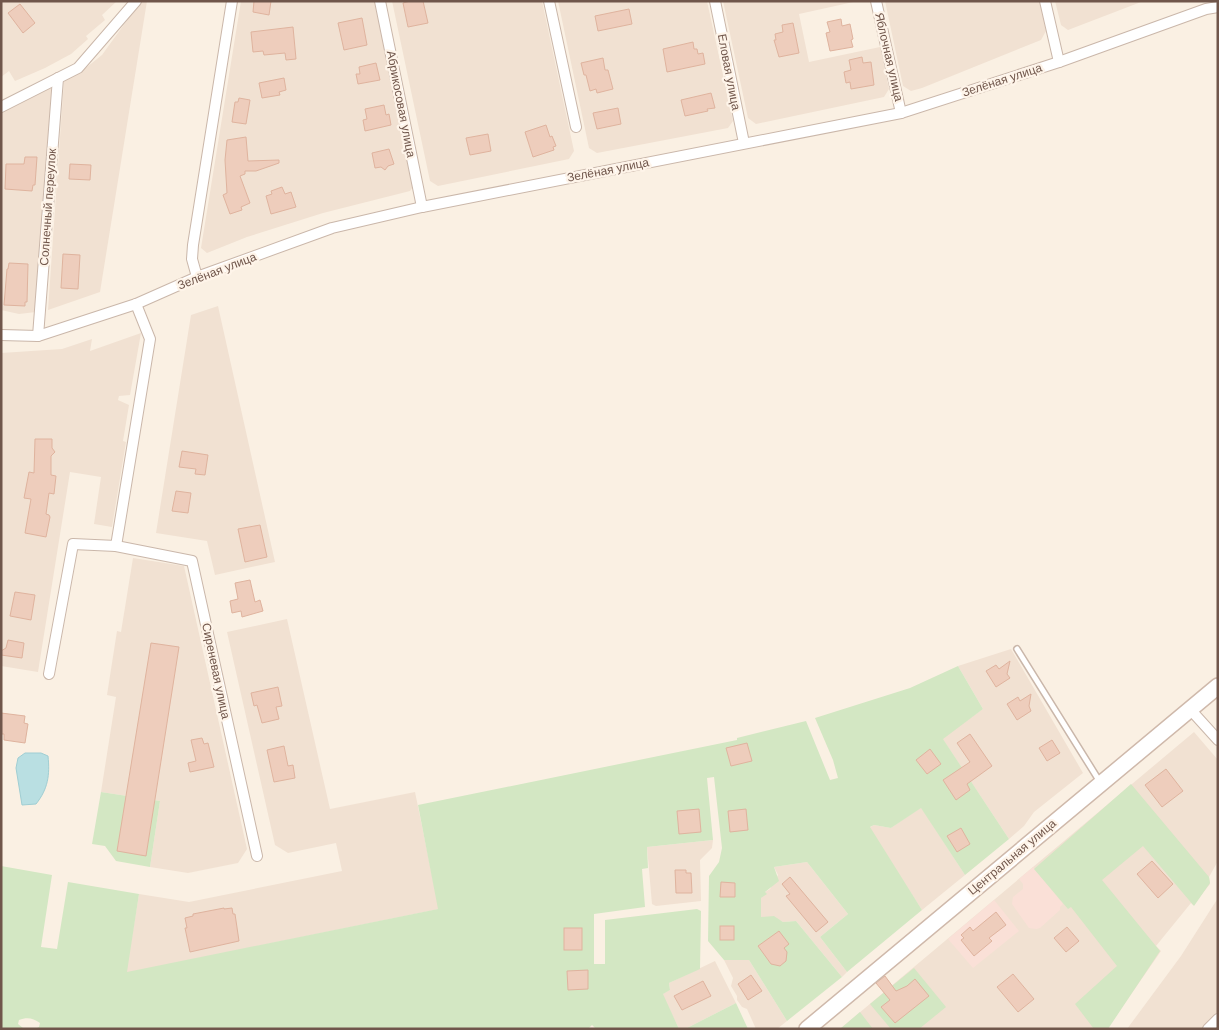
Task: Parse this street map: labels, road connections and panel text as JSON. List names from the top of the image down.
{
  "streets": {
    "main road": ["Центральная улица"],
    "street": [
      "Яблочная улица",
      "Еловая улица",
      "Зелёная улица",
      "Абрикосовая улица",
      "Солнечный переулок",
      "Сиреневая улица"
    ]
  },
  "crossings": [
    ["Яблочная улица", "Зелёная улица"],
    ["Еловая улица", "Зелёная улица"],
    ["Зелёная улица", "Абрикосовая улица"],
    ["Зелёная улица", "Солнечный переулок"]
  ]
}
